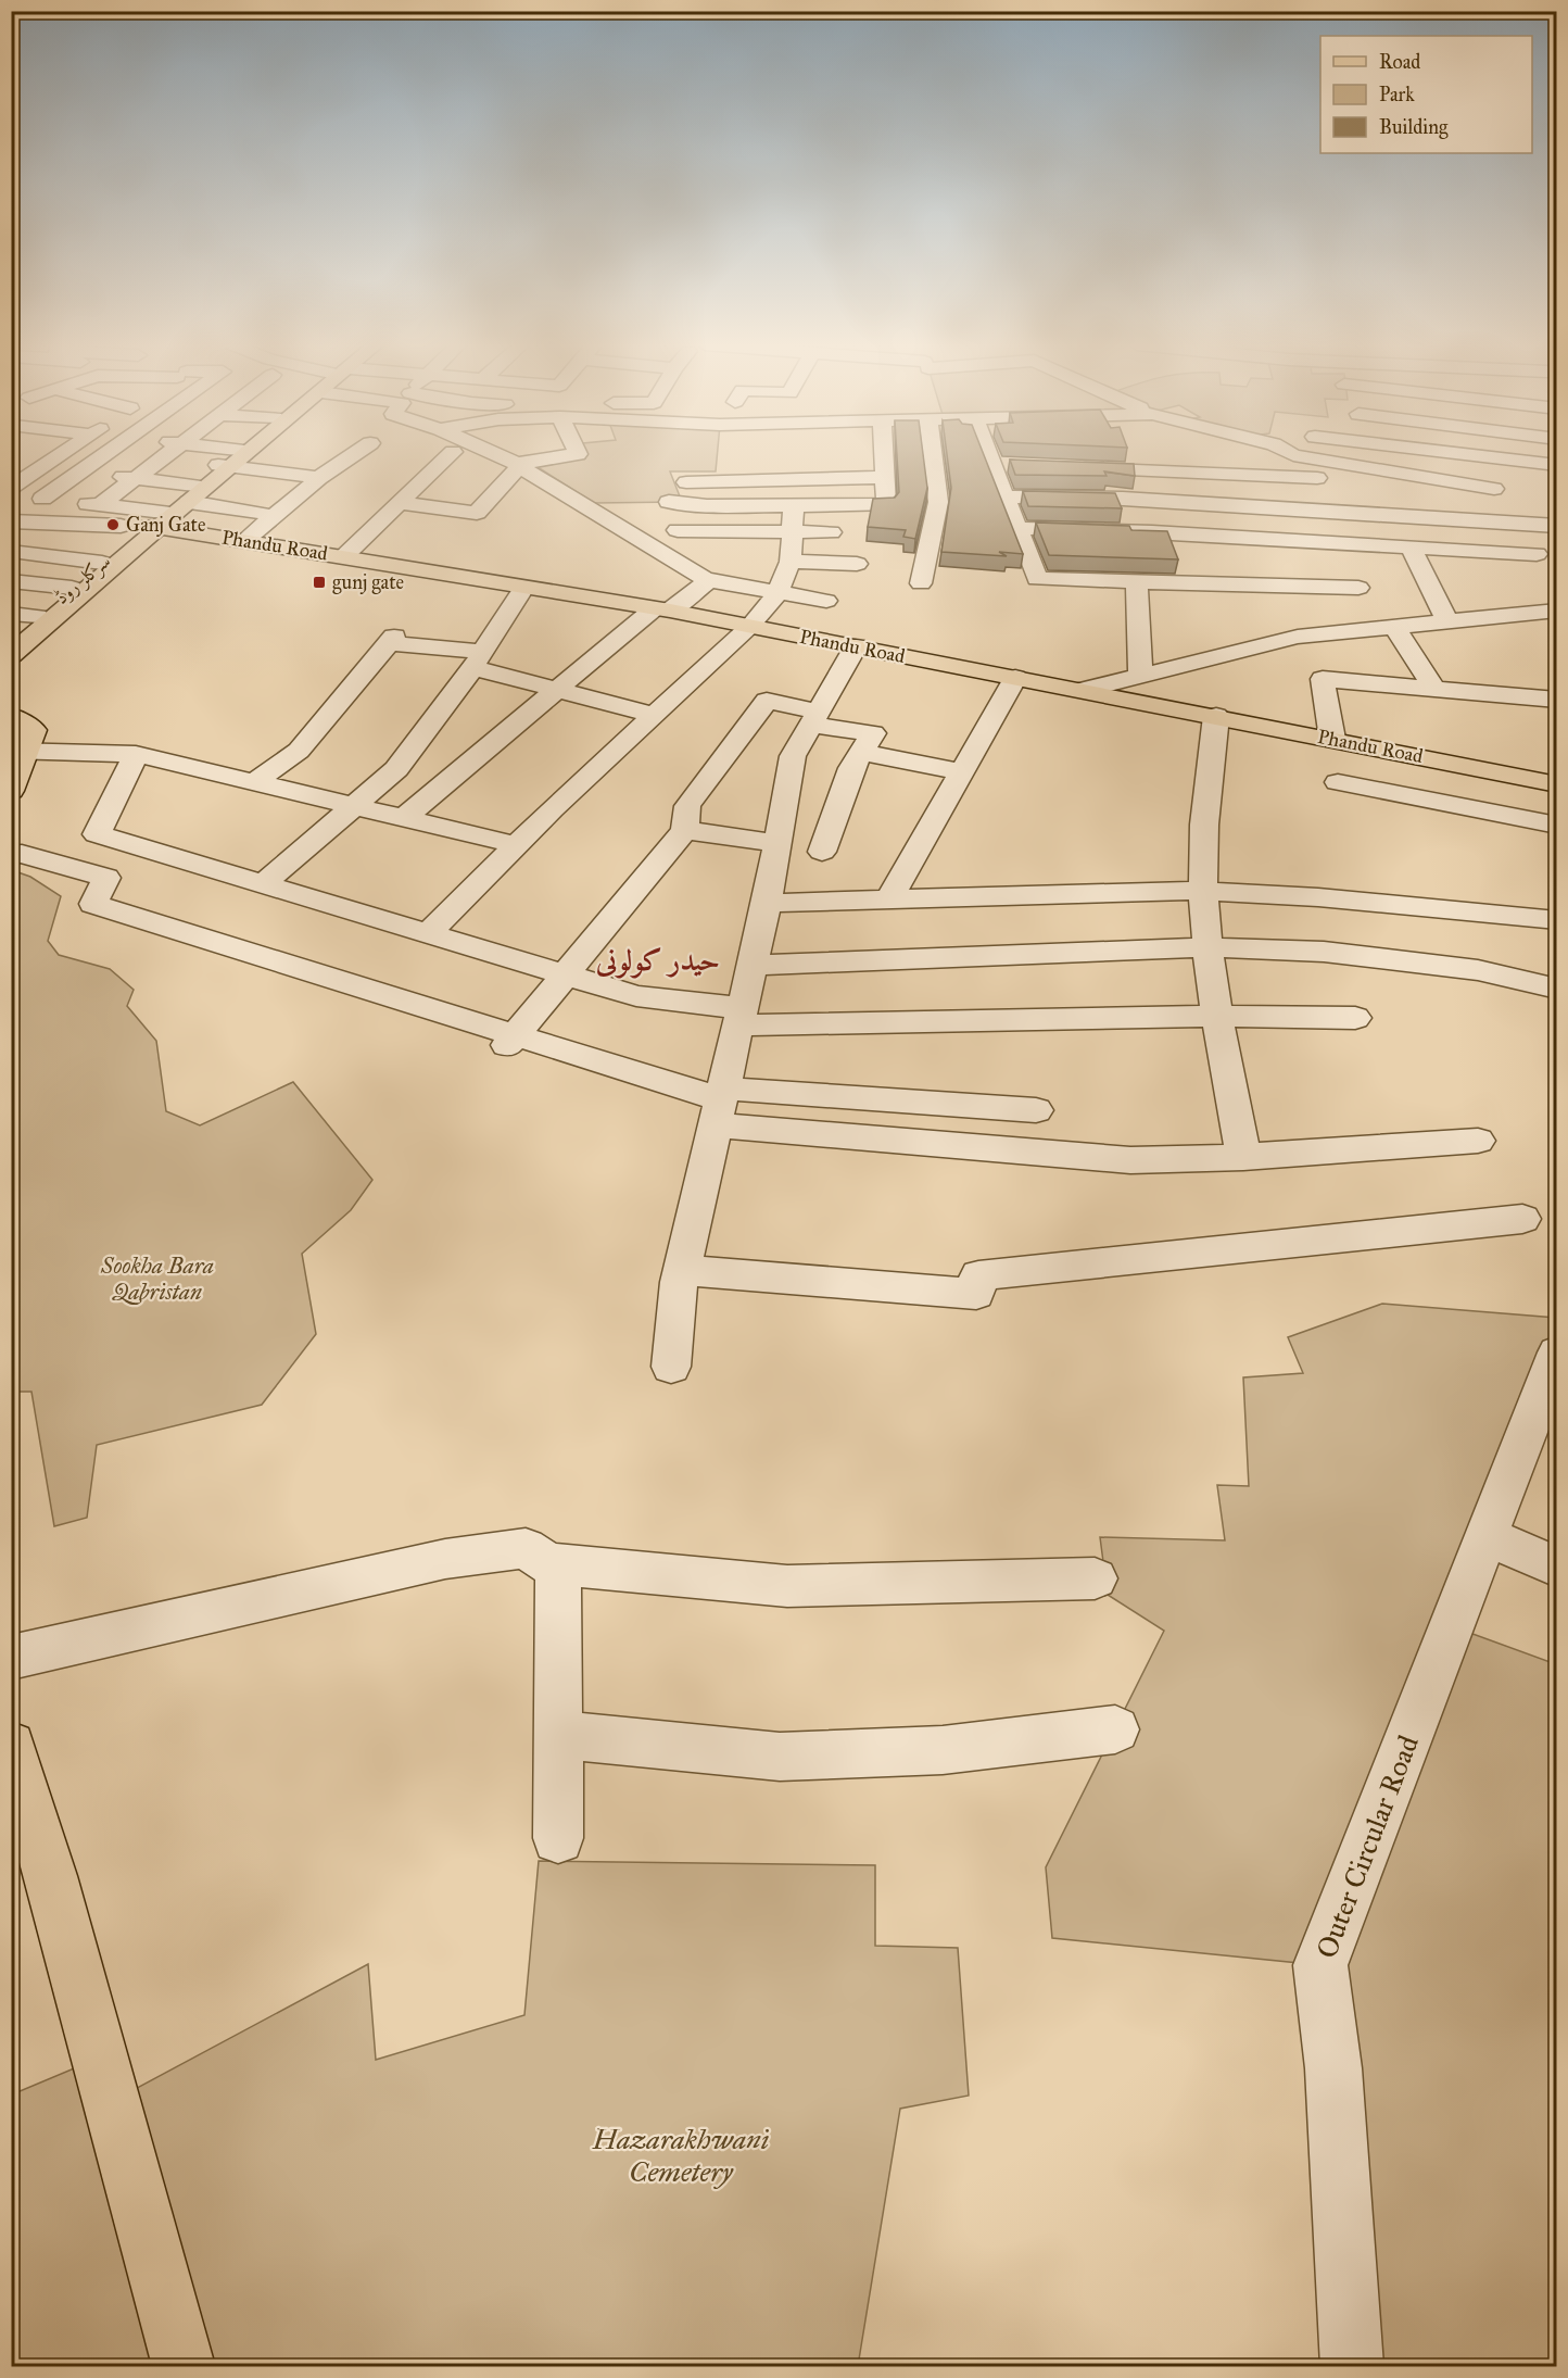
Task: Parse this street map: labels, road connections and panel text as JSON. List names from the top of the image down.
{
  "streets": {
    "main road": ["Phandu Road", "سرکلر روڈ"],
    "street": ["Outer Circular Road"]
  },
  "crossings": [
    ["Phandu Road", "سرکلر روڈ"]
  ],
  "districts": ["حیدر کولونی"],
  "parks": ["Sookha Bara Qabristan", "Hazarakhwani Cemetery"],
  "places": {
    "other": ["Ganj Gate"],
    "transit": ["gunj gate"]
  },
  "legend": ["Road", "Park", "Building"]
}
